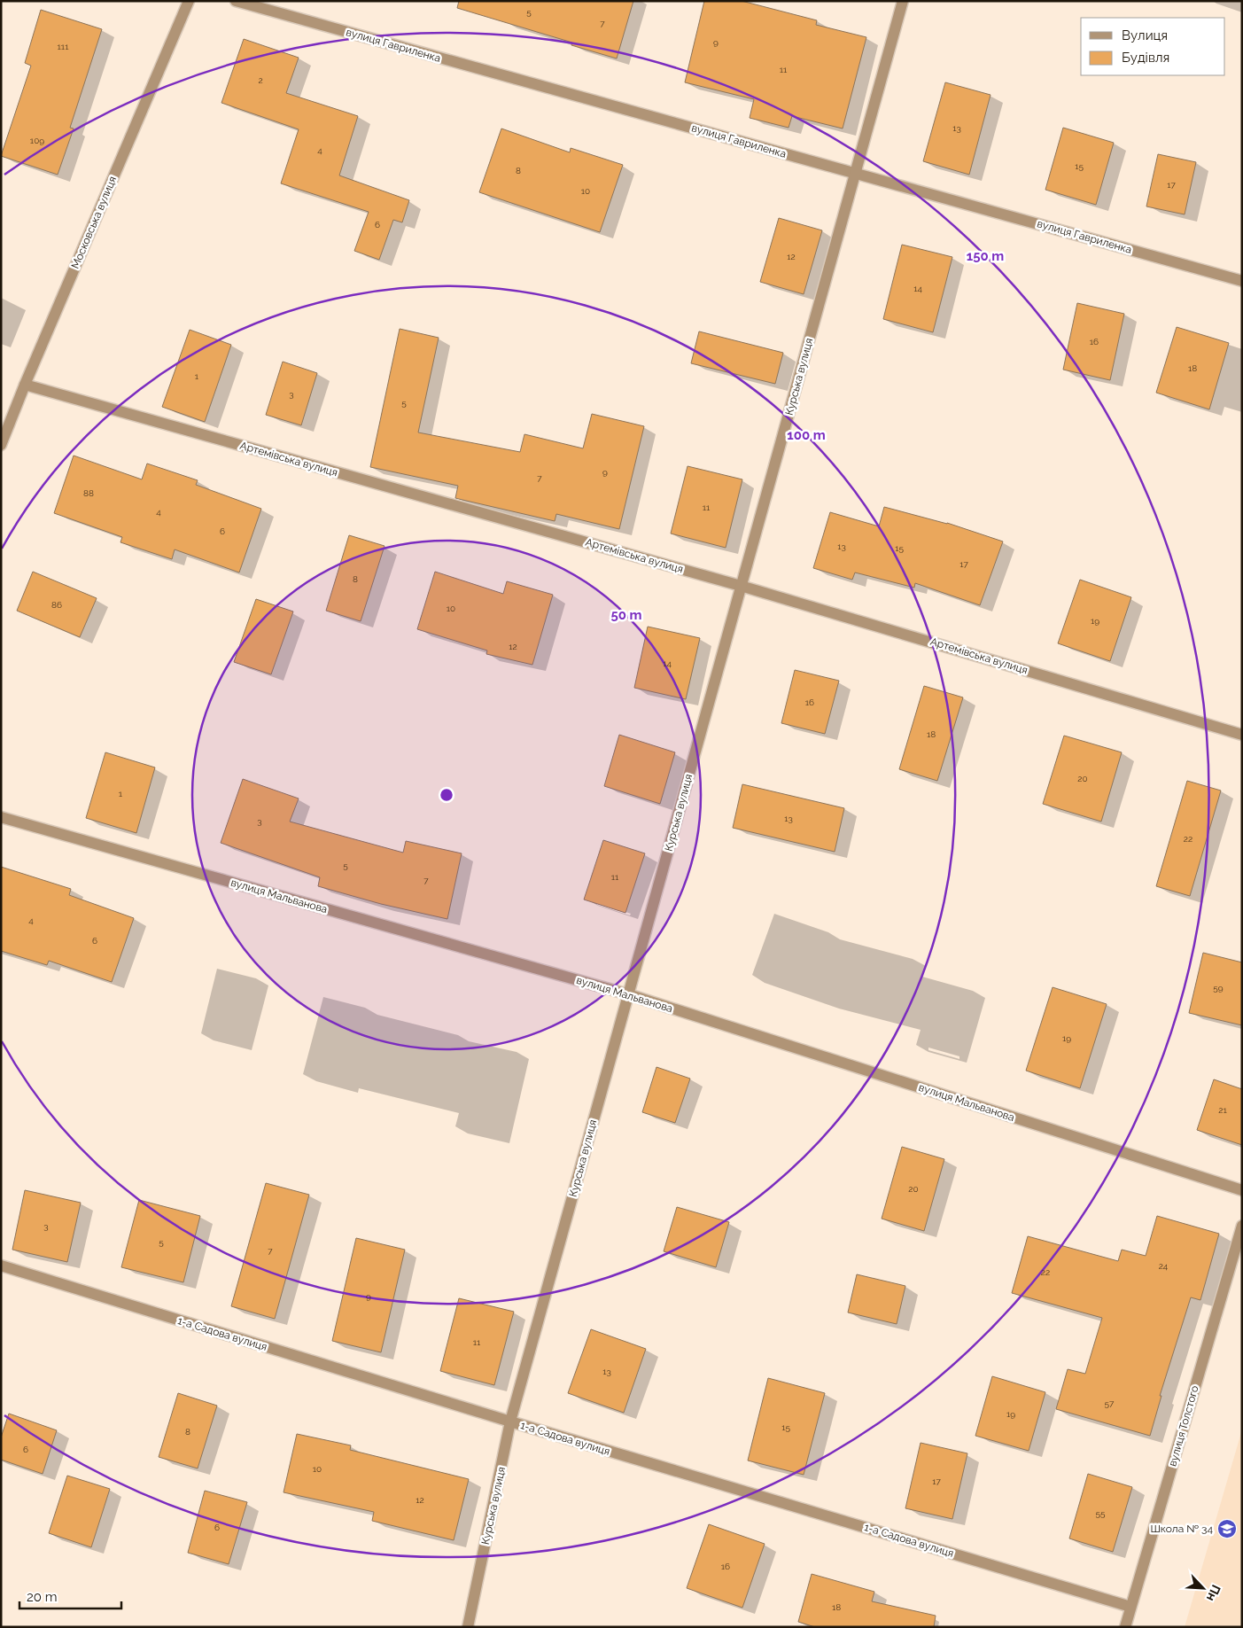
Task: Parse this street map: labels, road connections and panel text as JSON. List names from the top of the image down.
{
  "streets": {
    "street": [
      "вулиця Гавриленка",
      "Московська вулиця",
      "Курська вулиця",
      "Артемівська вулиця",
      "вулиця Мальванова",
      "1-а Садова вулиця",
      "вулиця Толстого"
    ]
  },
  "crossings": [
    ["вулиця Гавриленка", "Курська вулиця"],
    ["Московська вулиця", "Артемівська вулиця"],
    ["Курська вулиця", "Артемівська вулиця"],
    ["Курська вулиця", "вулиця Мальванова"],
    ["Курська вулиця", "1-а Садова вулиця"],
    ["1-а Садова вулиця", "вулиця Толстого"]
  ],
  "places": {
    "school or university": ["Школа № 34"]
  },
  "house_numbers": [
    "5",
    "7",
    "9",
    "111",
    "11",
    "2",
    "13",
    "109",
    "4",
    "15",
    "8",
    "17",
    "10",
    "6",
    "12",
    "14",
    "16",
    "18",
    "1",
    "3",
    "5",
    "9",
    "7",
    "88",
    "11",
    "4",
    "6",
    "13",
    "15",
    "17",
    "8",
    "86",
    "10",
    "19",
    "12",
    "14",
    "16",
    "18",
    "20",
    "1",
    "13",
    "3",
    "22",
    "5",
    "11",
    "7",
    "4",
    "6",
    "59",
    "19",
    "21",
    "20",
    "3",
    "5",
    "7",
    "24",
    "22",
    "9",
    "11",
    "13",
    "57",
    "19",
    "15",
    "8",
    "6",
    "10",
    "17",
    "12",
    "55",
    "6",
    "16",
    "18"
  ],
  "legend": ["Вулиця", "Будівля"],
  "scale_bar": "20 m",
  "north": "bottom right",
  "rings": ["150 m", "100 m", "50 m"]
}
